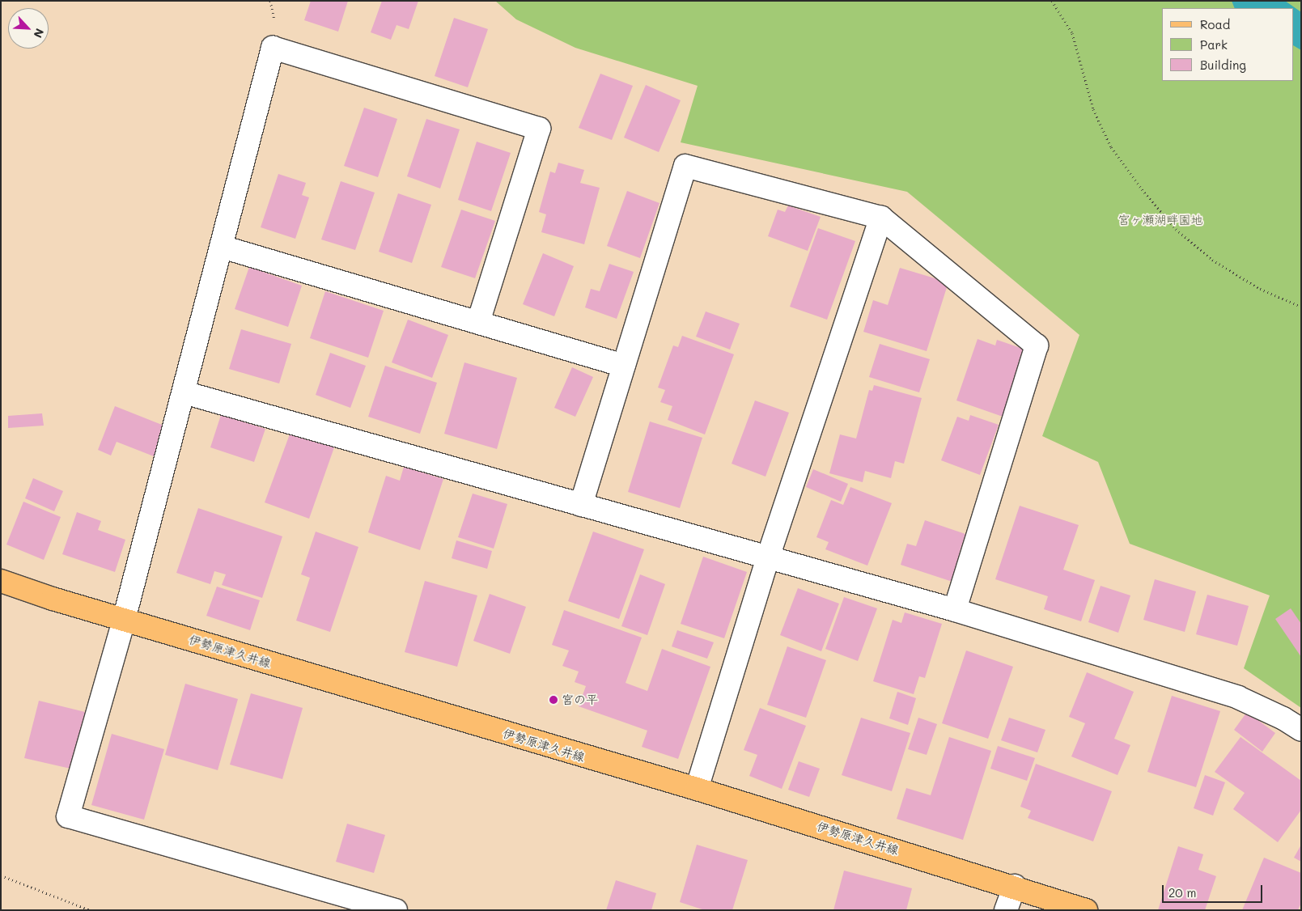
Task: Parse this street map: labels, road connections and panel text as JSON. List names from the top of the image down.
{
  "streets": {
    "main road": ["伊勢原津久井線"]
  },
  "parks": ["宮ヶ瀬湖畔園地"],
  "places": ["宮の平"],
  "legend": ["Road", "Park", "Building"],
  "scale_bar": "20 m",
  "north": "bottom right"
}
